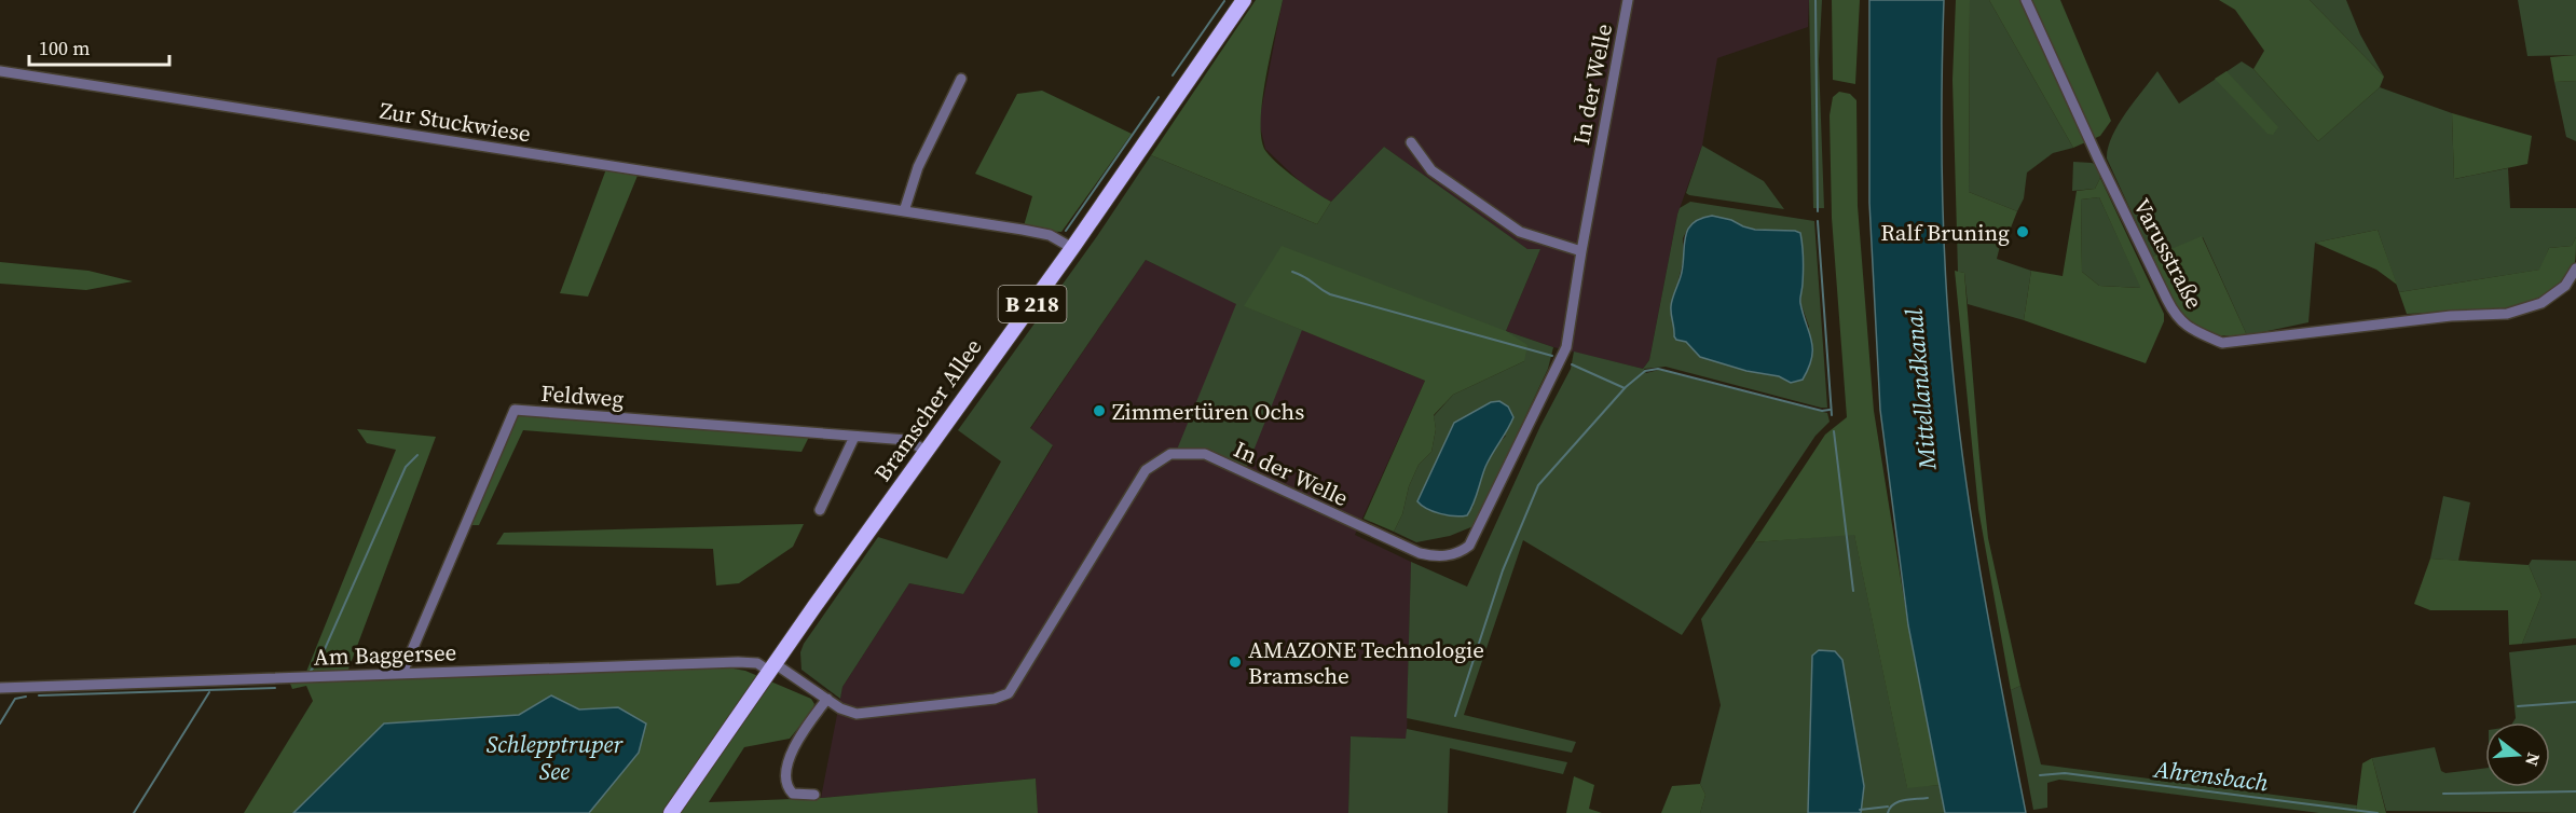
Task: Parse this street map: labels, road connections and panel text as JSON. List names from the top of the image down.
{
  "streets": {
    "main road": ["B 218", "Bramscher Allee"],
    "street": [
      "In der Welle",
      "Zur Stuckwiese",
      "Varusstraße",
      "Feldweg",
      "Am Baggersee"
    ]
  },
  "crossings": [
    ["In der Welle", "Bramscher Allee"],
    ["In der Welle", "Am Baggersee"],
    ["Zur Stuckwiese", "Bramscher Allee"],
    ["Feldweg", "Bramscher Allee"],
    ["Feldweg", "Am Baggersee"],
    ["Bramscher Allee", "Am Baggersee"]
  ],
  "water": ["Mittellandkanal", "Schlepptruper See", "Ahrensbach"],
  "places": ["Ralf Bruning", "Zimmertüren Ochs", "AMAZONE Technologie Bramsche"],
  "scale_bar": "100 m",
  "north": "right"
}
